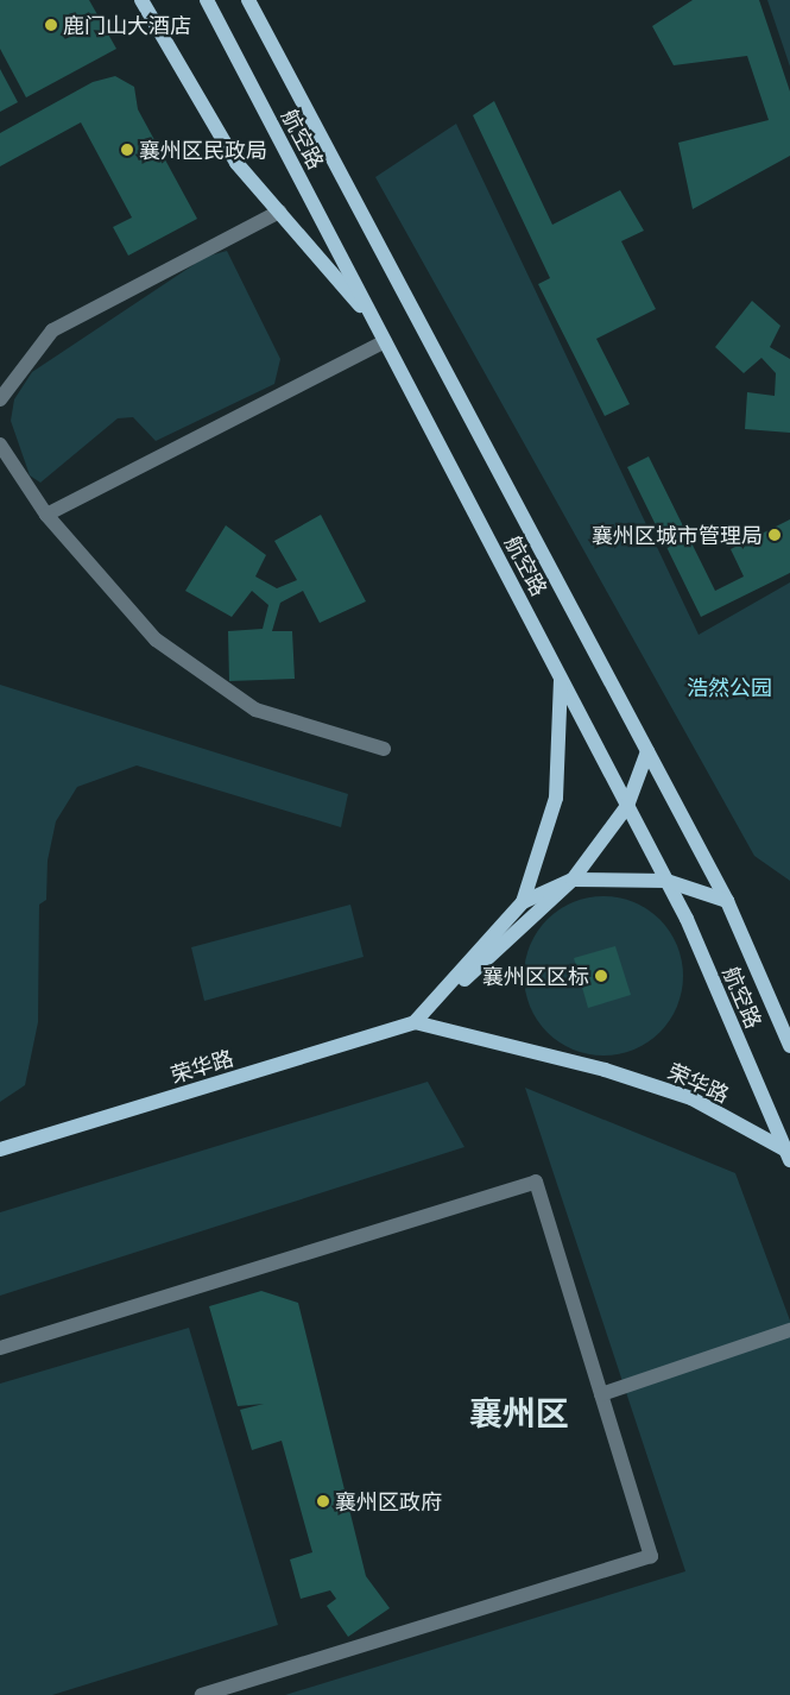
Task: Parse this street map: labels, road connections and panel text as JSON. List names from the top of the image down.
{
  "streets": {
    "main road": ["航空路", "荣华路"]
  },
  "crossings": [
    ["航空路", "荣华路"]
  ],
  "districts": ["襄州区"],
  "parks": ["浩然公园"],
  "places": [
    "鹿门山大酒店",
    "襄州区民政局",
    "襄州区城市管理局",
    "襄州区区标",
    "襄州区政府"
  ]
}
